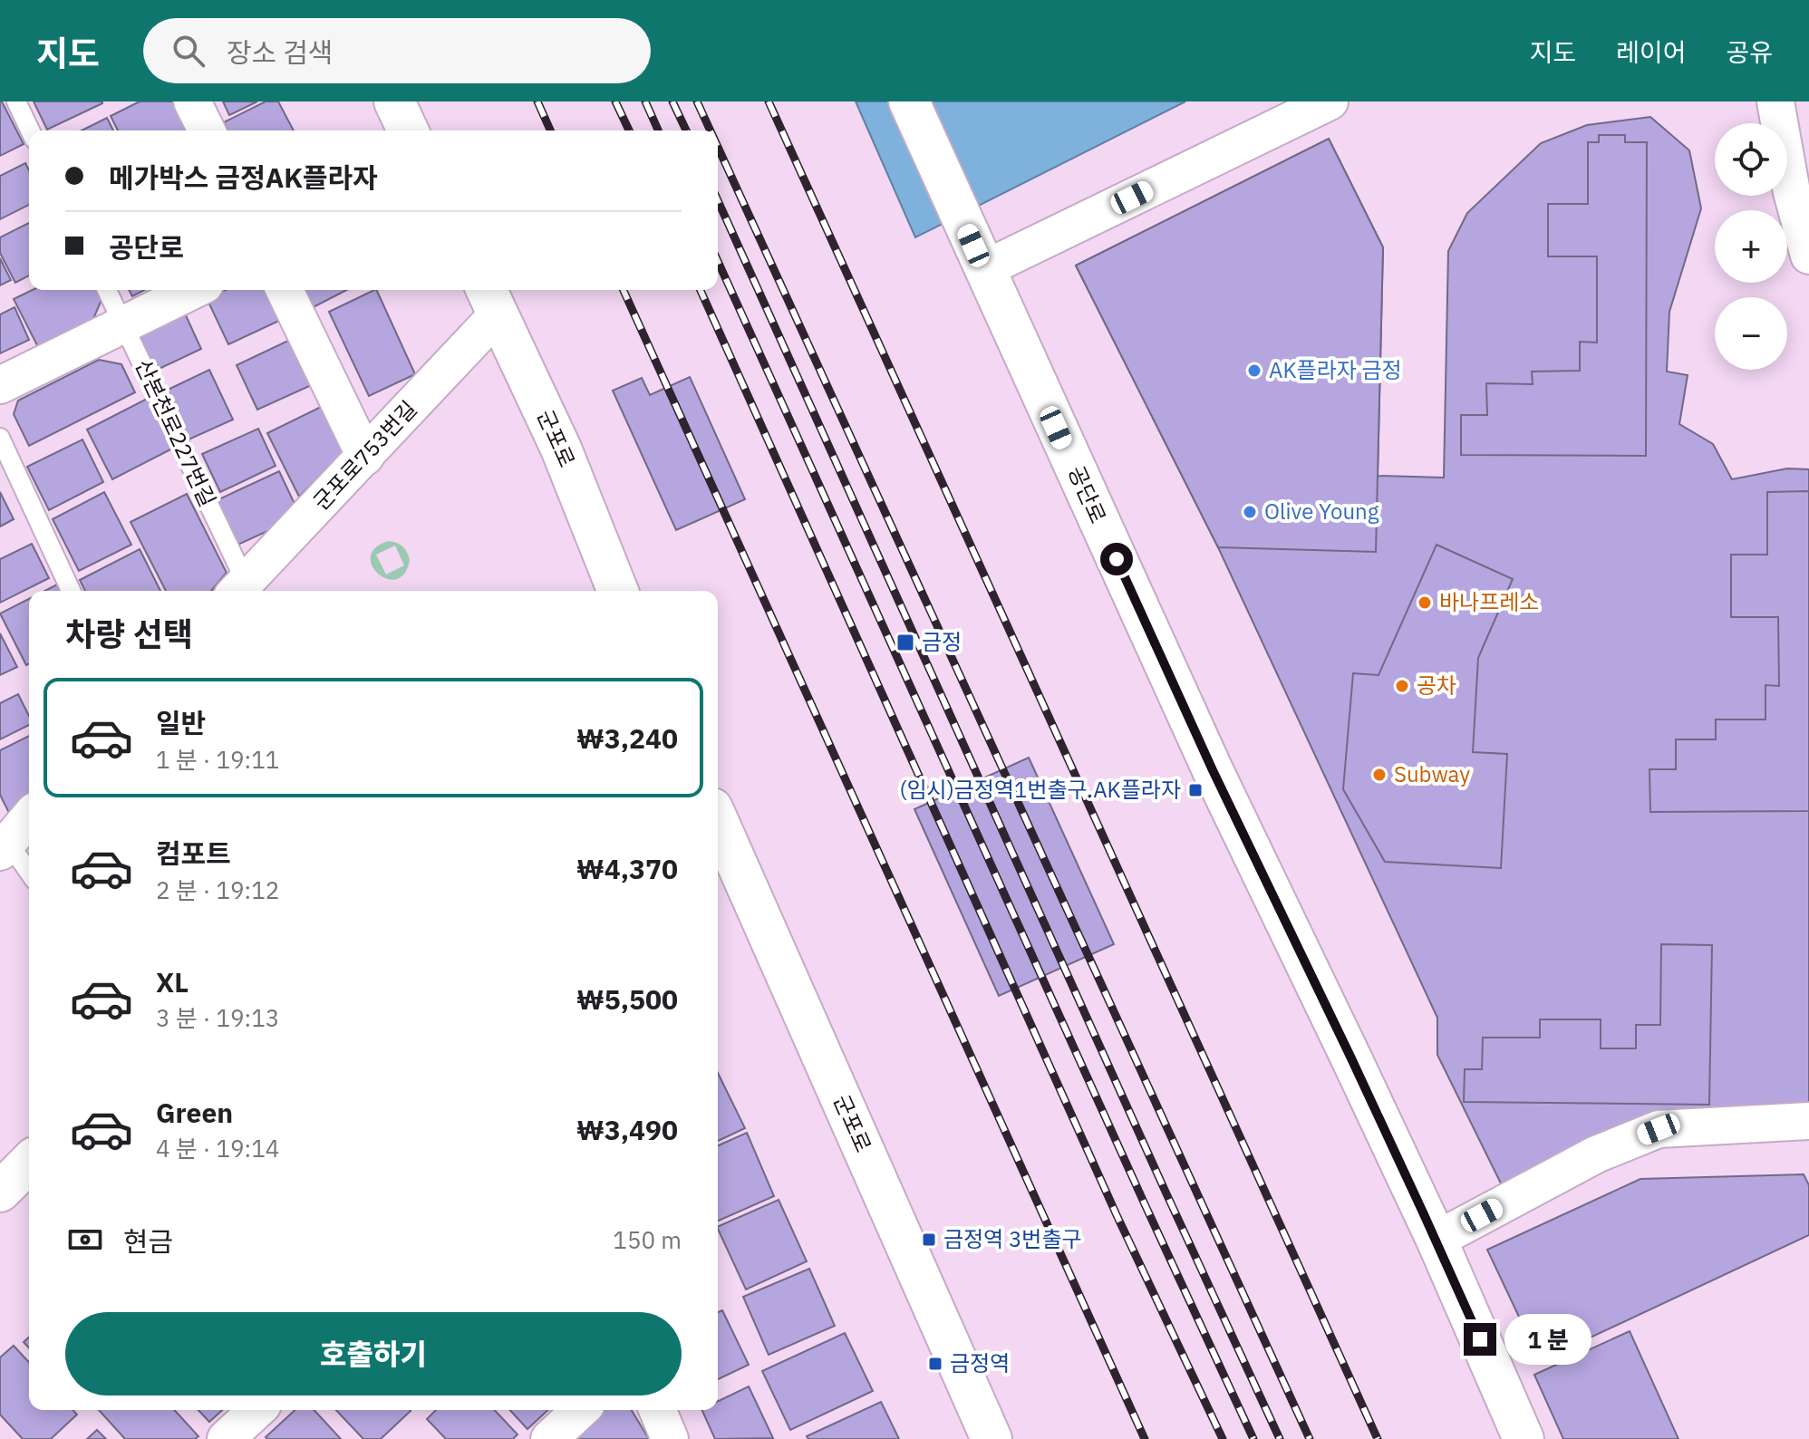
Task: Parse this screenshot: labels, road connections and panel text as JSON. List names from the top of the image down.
{
  "streets": {
    "street": ["군포로", "군포로753번길", "공단로"],
    "lane": ["산본천로227번길"]
  },
  "crossings": [
    ["산본천로227번길", "군포로753번길"],
    ["군포로", "군포로753번길"]
  ],
  "places": {
    "other": [
      "AK플라자 금정",
      "Olive Young",
      "바나프레소",
      "공차",
      "Subway"
    ],
    "transit": [
      "금정",
      "(임시)금정역1번출구.AK플라자",
      "금정역 3번출구",
      "금정역"
    ]
  },
  "page": {
    "header": "지도",
    "search": "장소 검색",
    "nav": ["지도", "레이어", "공유"],
    "map_buttons": ["+", "−"],
    "banner": ["메가박스 금정AK플라자", "공단로"],
    "heading": "차량 선택",
    "list": [
      {
        "name": "일반",
        "note": "1 분 · 19:11",
        "value": "₩3,240"
      },
      {
        "name": "컴포트",
        "note": "2 분 · 19:12",
        "value": "₩4,370"
      },
      {
        "name": "XL",
        "note": "3 분 · 19:13",
        "value": "₩5,500"
      },
      {
        "name": "Green",
        "note": "4 분 · 19:14",
        "value": "₩3,490"
      }
    ],
    "pay": ["현금", "150 m"],
    "buttons": "호출하기",
    "bubble": "1 분"
  }
}
